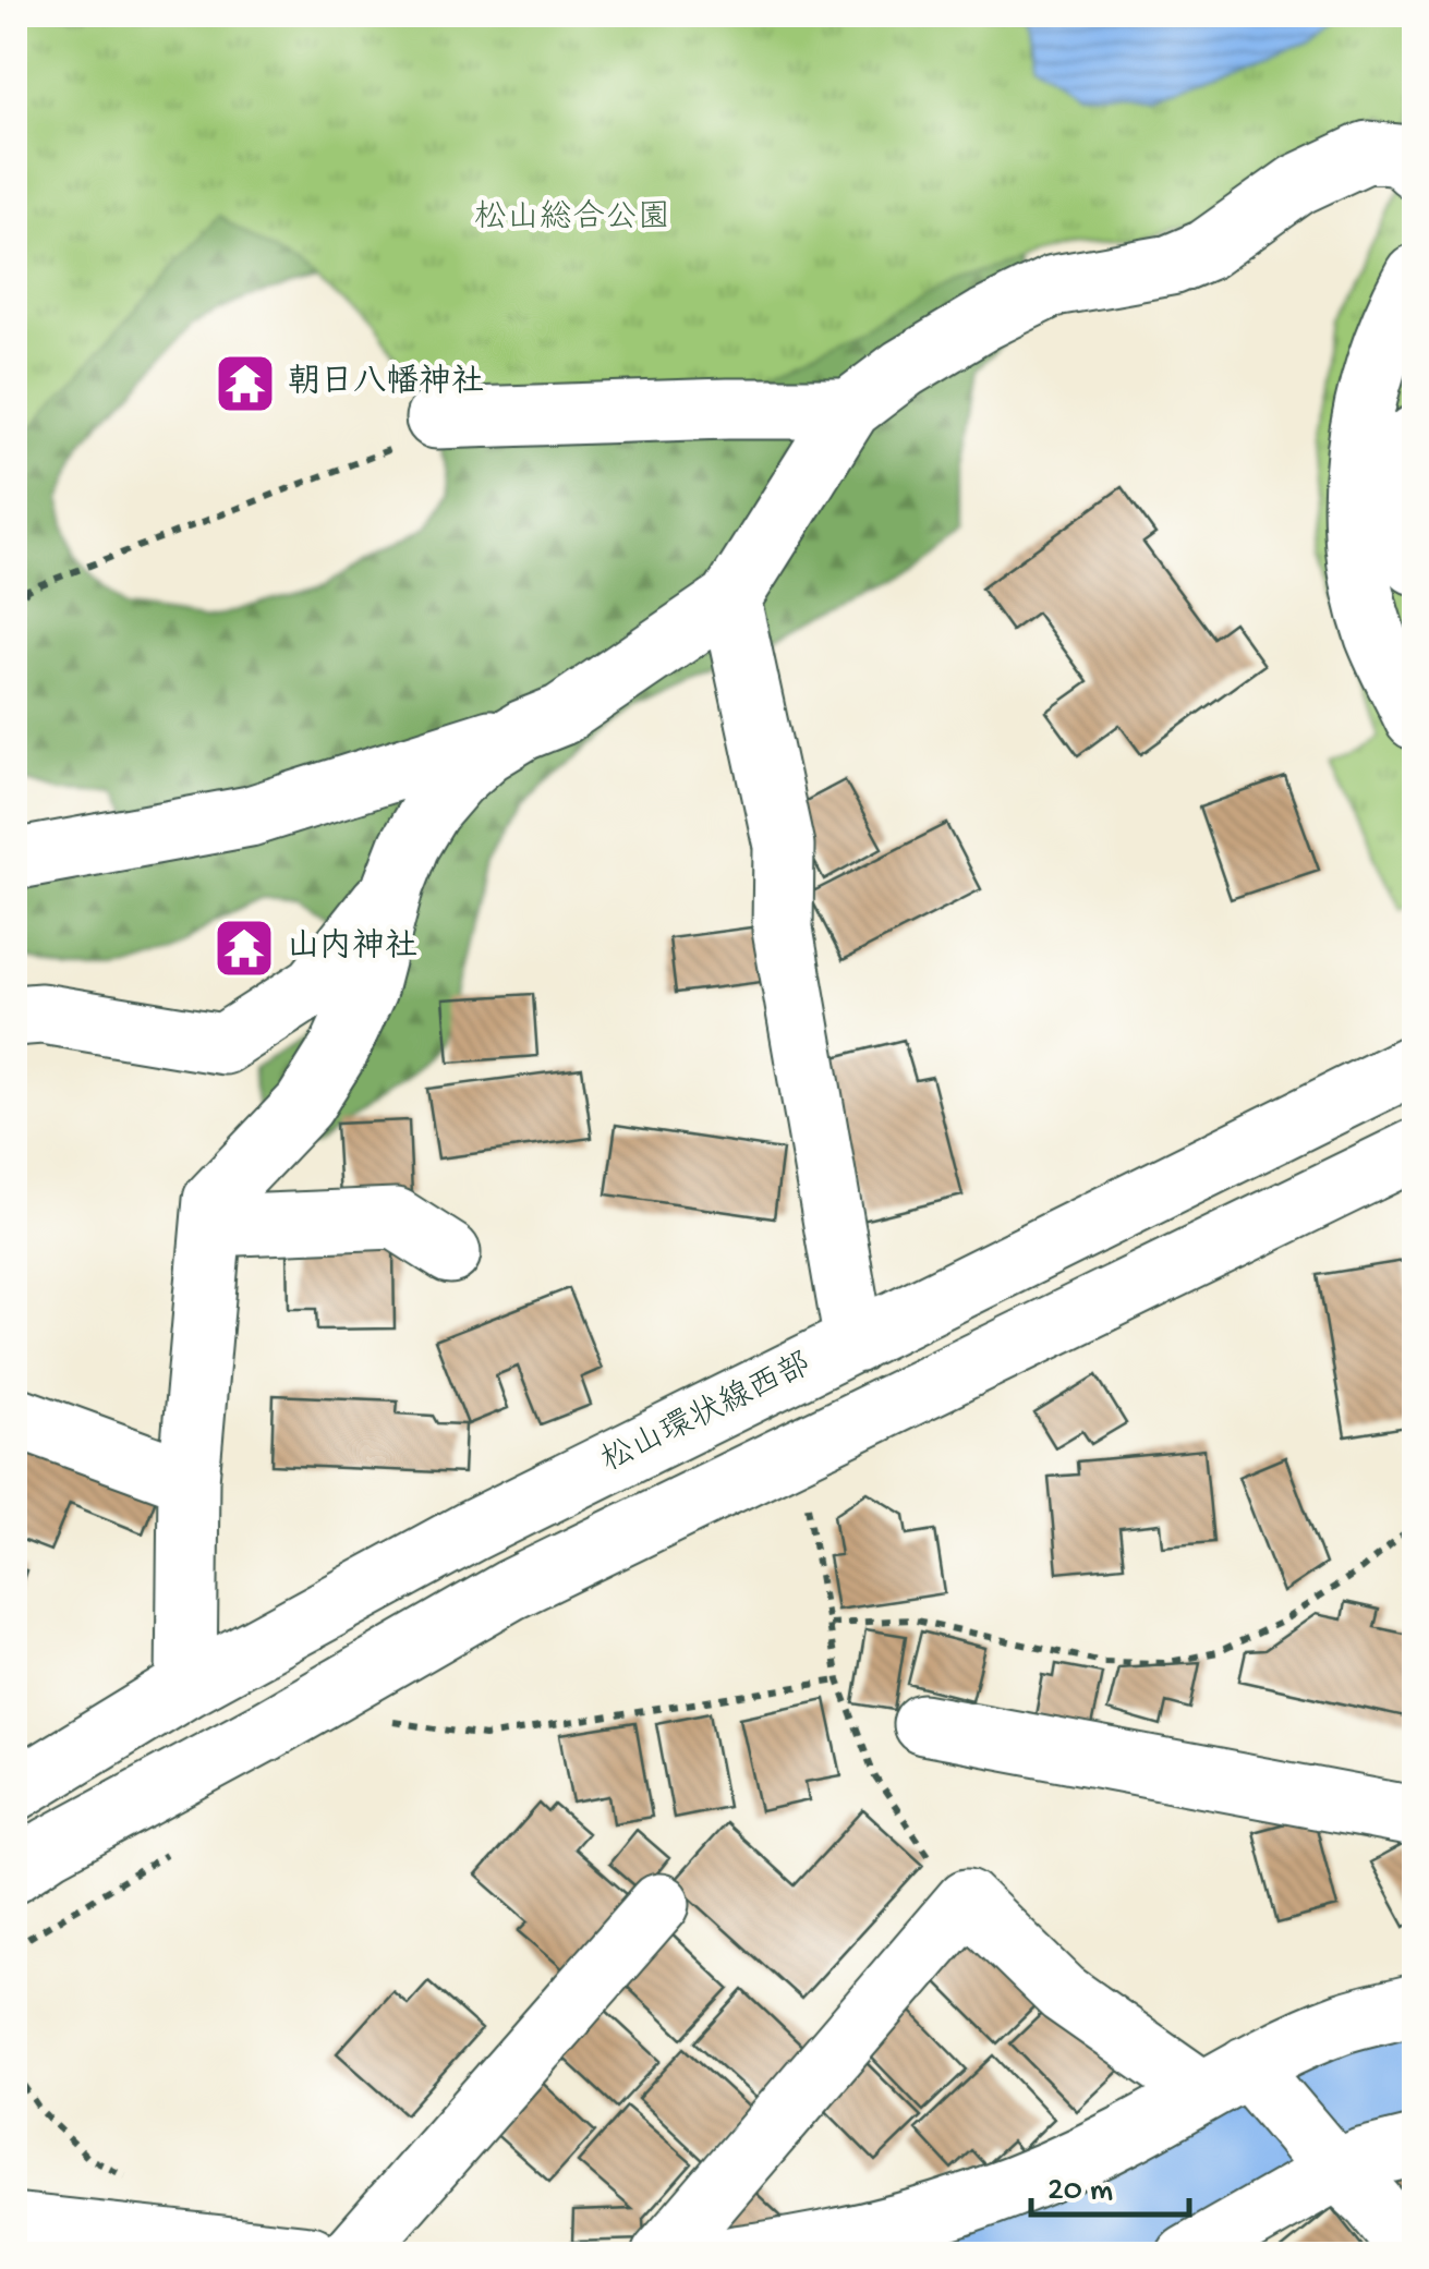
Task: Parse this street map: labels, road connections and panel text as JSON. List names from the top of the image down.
{
  "streets": {
    "street": ["松山環状線西部"]
  },
  "parks": ["松山総合公園"],
  "places": {
    "temple": ["朝日八幡神社", "山内神社"]
  },
  "scale_bar": "20 m"
}
